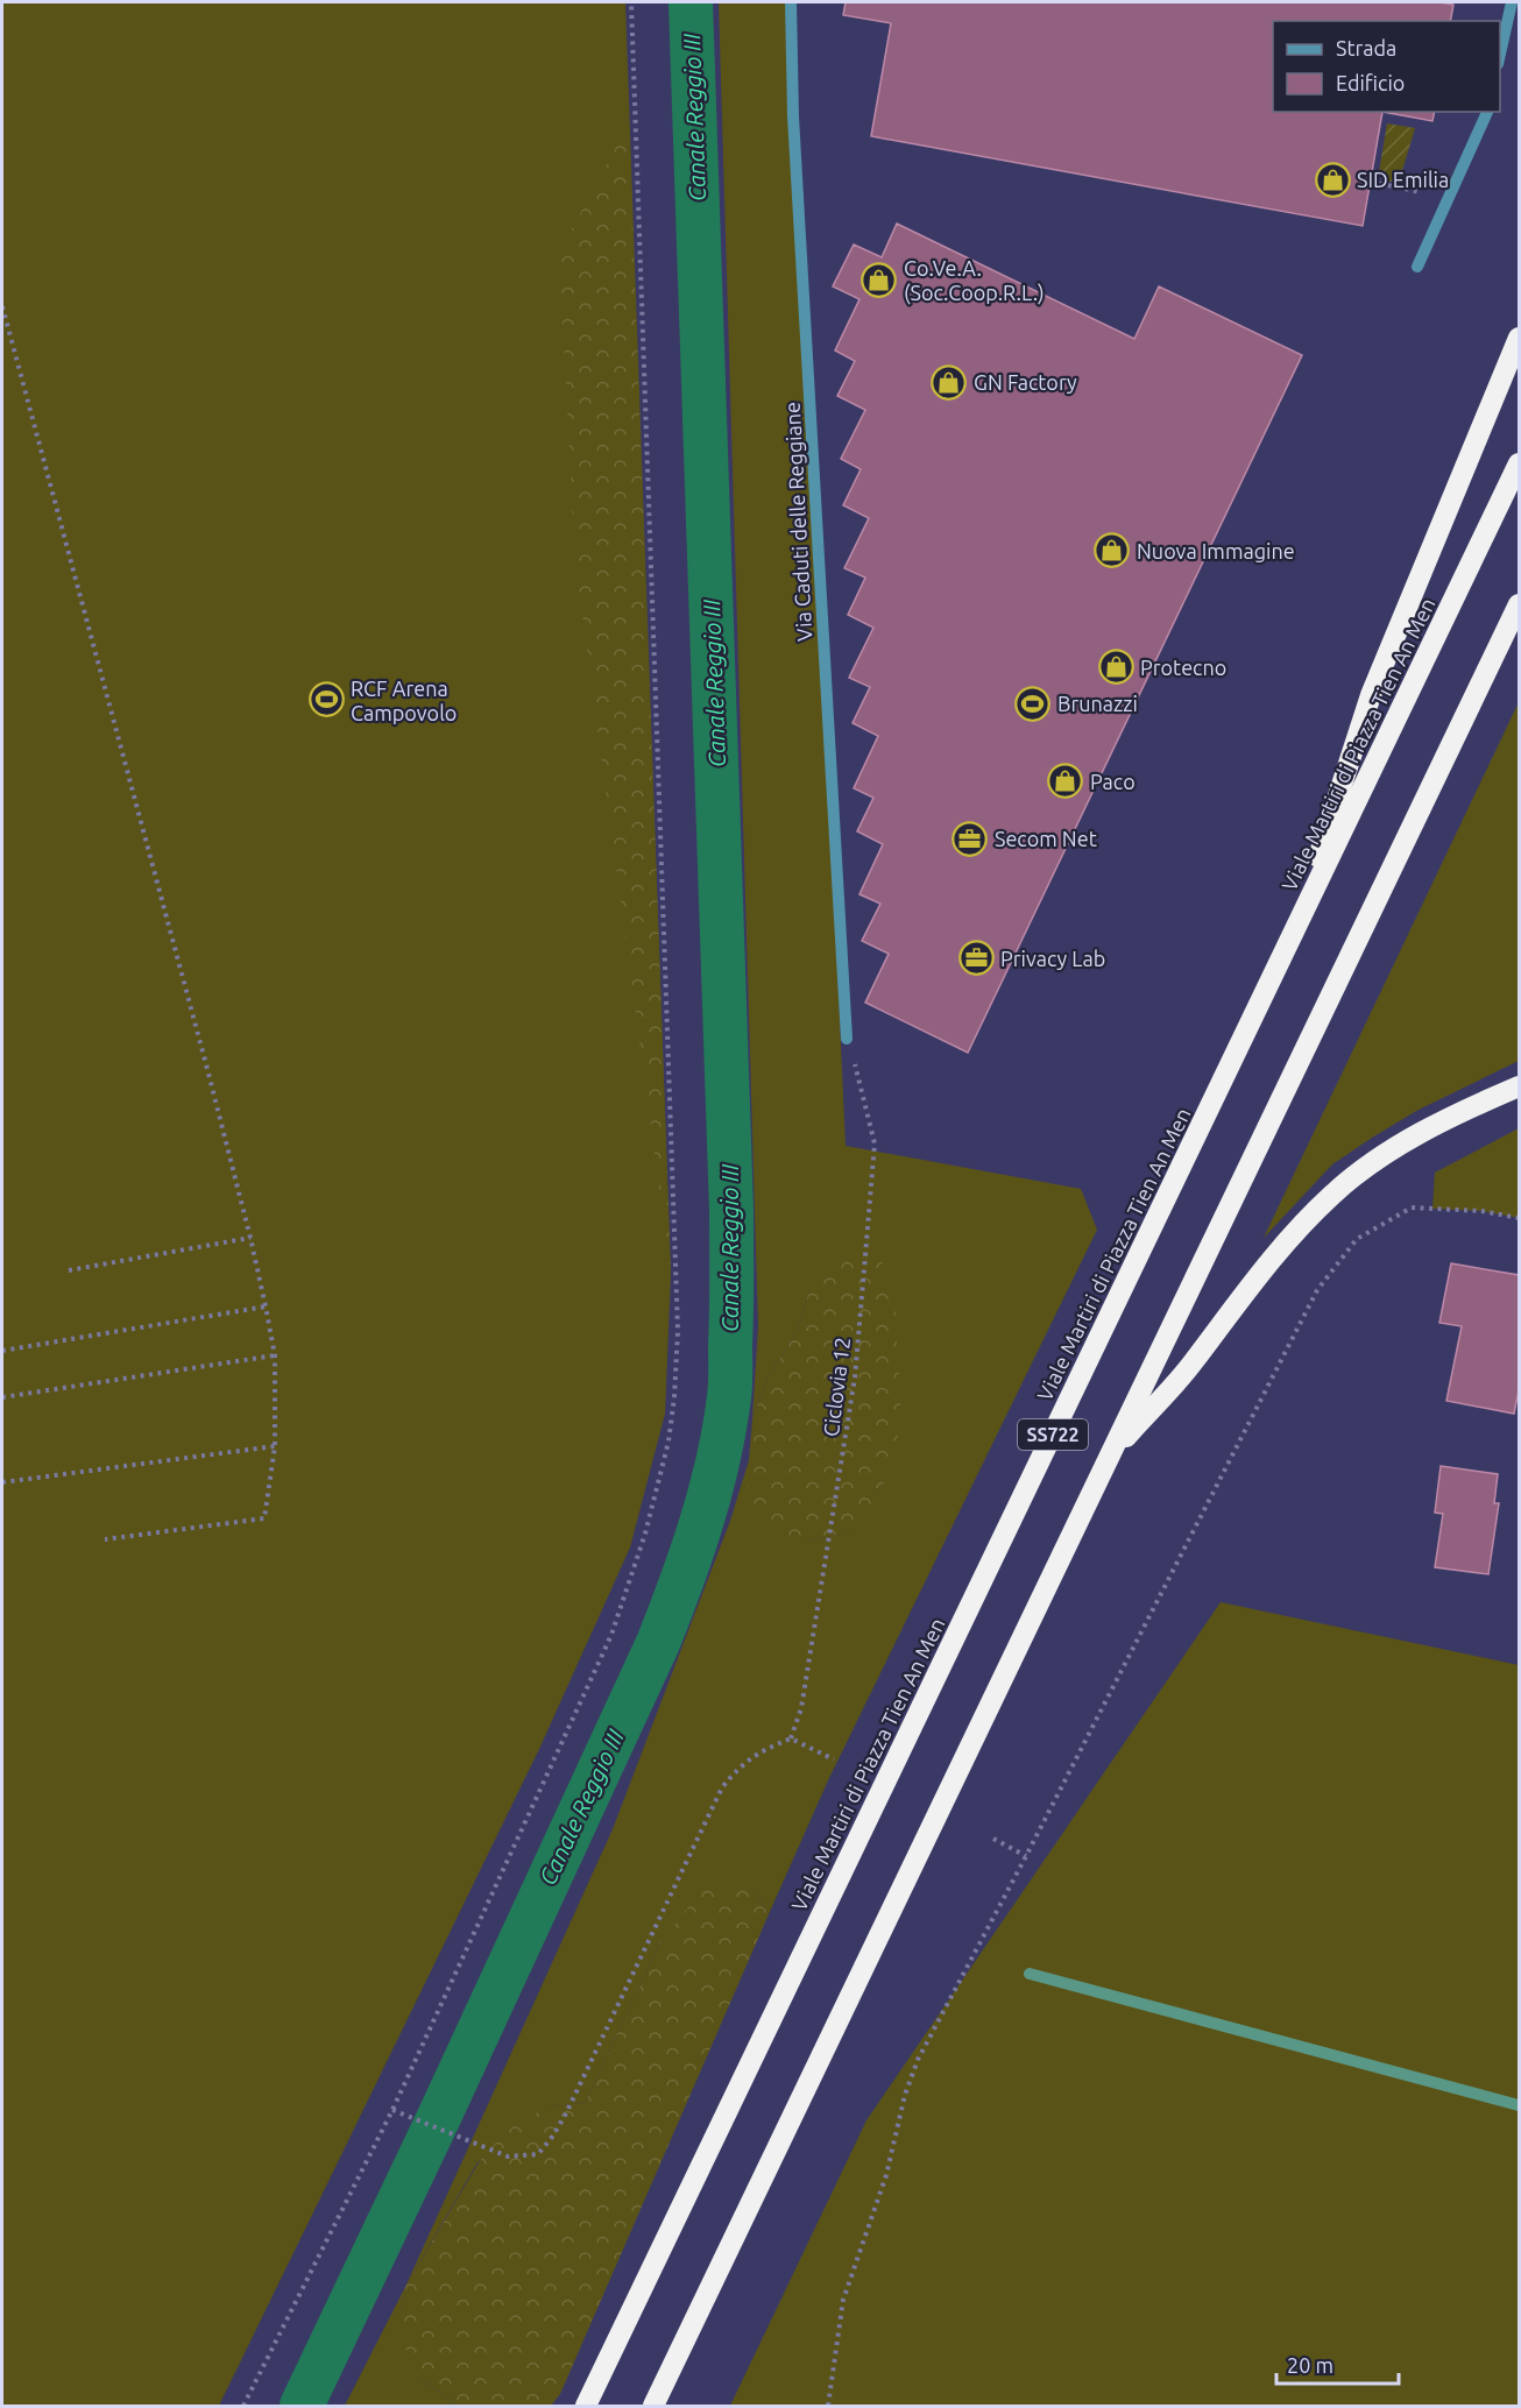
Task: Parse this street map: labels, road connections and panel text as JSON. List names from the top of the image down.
{
  "streets": {
    "highway": ["Viale Martiri di Piazza Tien An Men", "SS722"],
    "street": ["Via Caduti delle Reggiane"],
    "path": ["Ciclovia 12"]
  },
  "crossings": [
    ["Via Caduti delle Reggiane", "Ciclovia 12"]
  ],
  "water": ["Canale Reggio III"],
  "places": {
    "shop": [
      "SID Emilia",
      "Co.Ve.A. (Soc.Coop.R.L.)",
      "GN Factory",
      "Nuova Immagine",
      "Protecno",
      "Paco"
    ],
    "sports": ["RCF Arena Campovolo", "Brunazzi"],
    "office": ["Secom Net", "Privacy Lab"]
  },
  "legend": ["Strada", "Edificio"],
  "scale_bar": "20 m"
}
